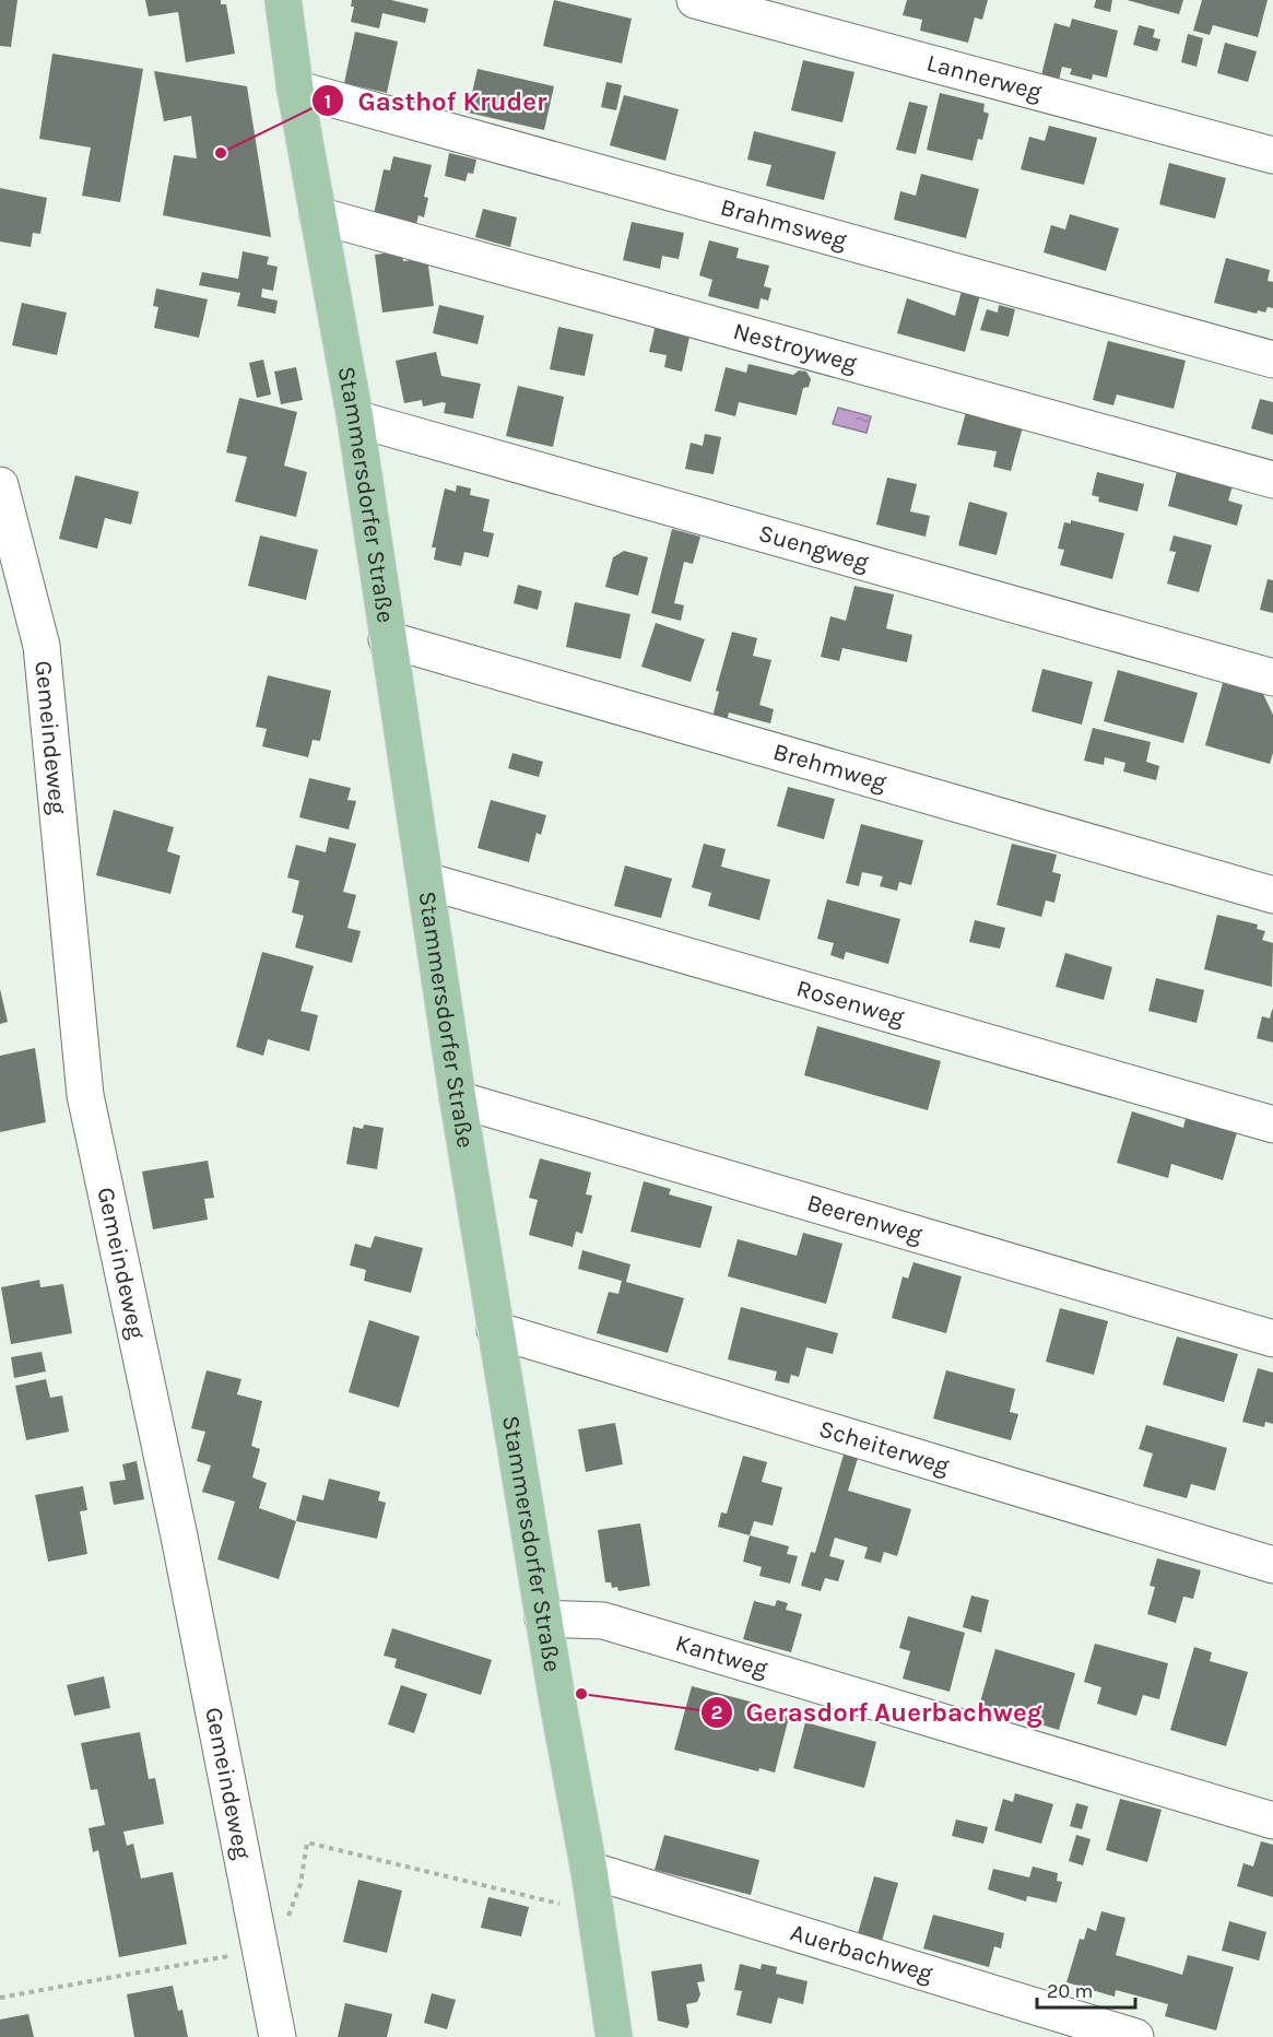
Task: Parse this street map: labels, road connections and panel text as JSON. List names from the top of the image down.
{
  "streets": {
    "main road": ["Stammersdorfer Straße"],
    "street": [
      "Lannerweg",
      "Brahmsweg",
      "Nestroyweg",
      "Suengweg",
      "Gemeindeweg",
      "Brehmweg",
      "Rosenweg",
      "Beerenweg",
      "Scheiterweg",
      "Kantweg",
      "Auerbachweg"
    ]
  },
  "crossings": [
    ["Brahmsweg", "Stammersdorfer Straße"],
    ["Nestroyweg", "Stammersdorfer Straße"],
    ["Stammersdorfer Straße", "Suengweg"],
    ["Stammersdorfer Straße", "Brehmweg"],
    ["Stammersdorfer Straße", "Rosenweg"],
    ["Stammersdorfer Straße", "Beerenweg"],
    ["Stammersdorfer Straße", "Scheiterweg"],
    ["Stammersdorfer Straße", "Kantweg"],
    ["Stammersdorfer Straße", "Auerbachweg"]
  ],
  "places": ["Gasthof Kruder", "Gerasdorf Auerbachweg"],
  "scale_bar": "20 m"
}
